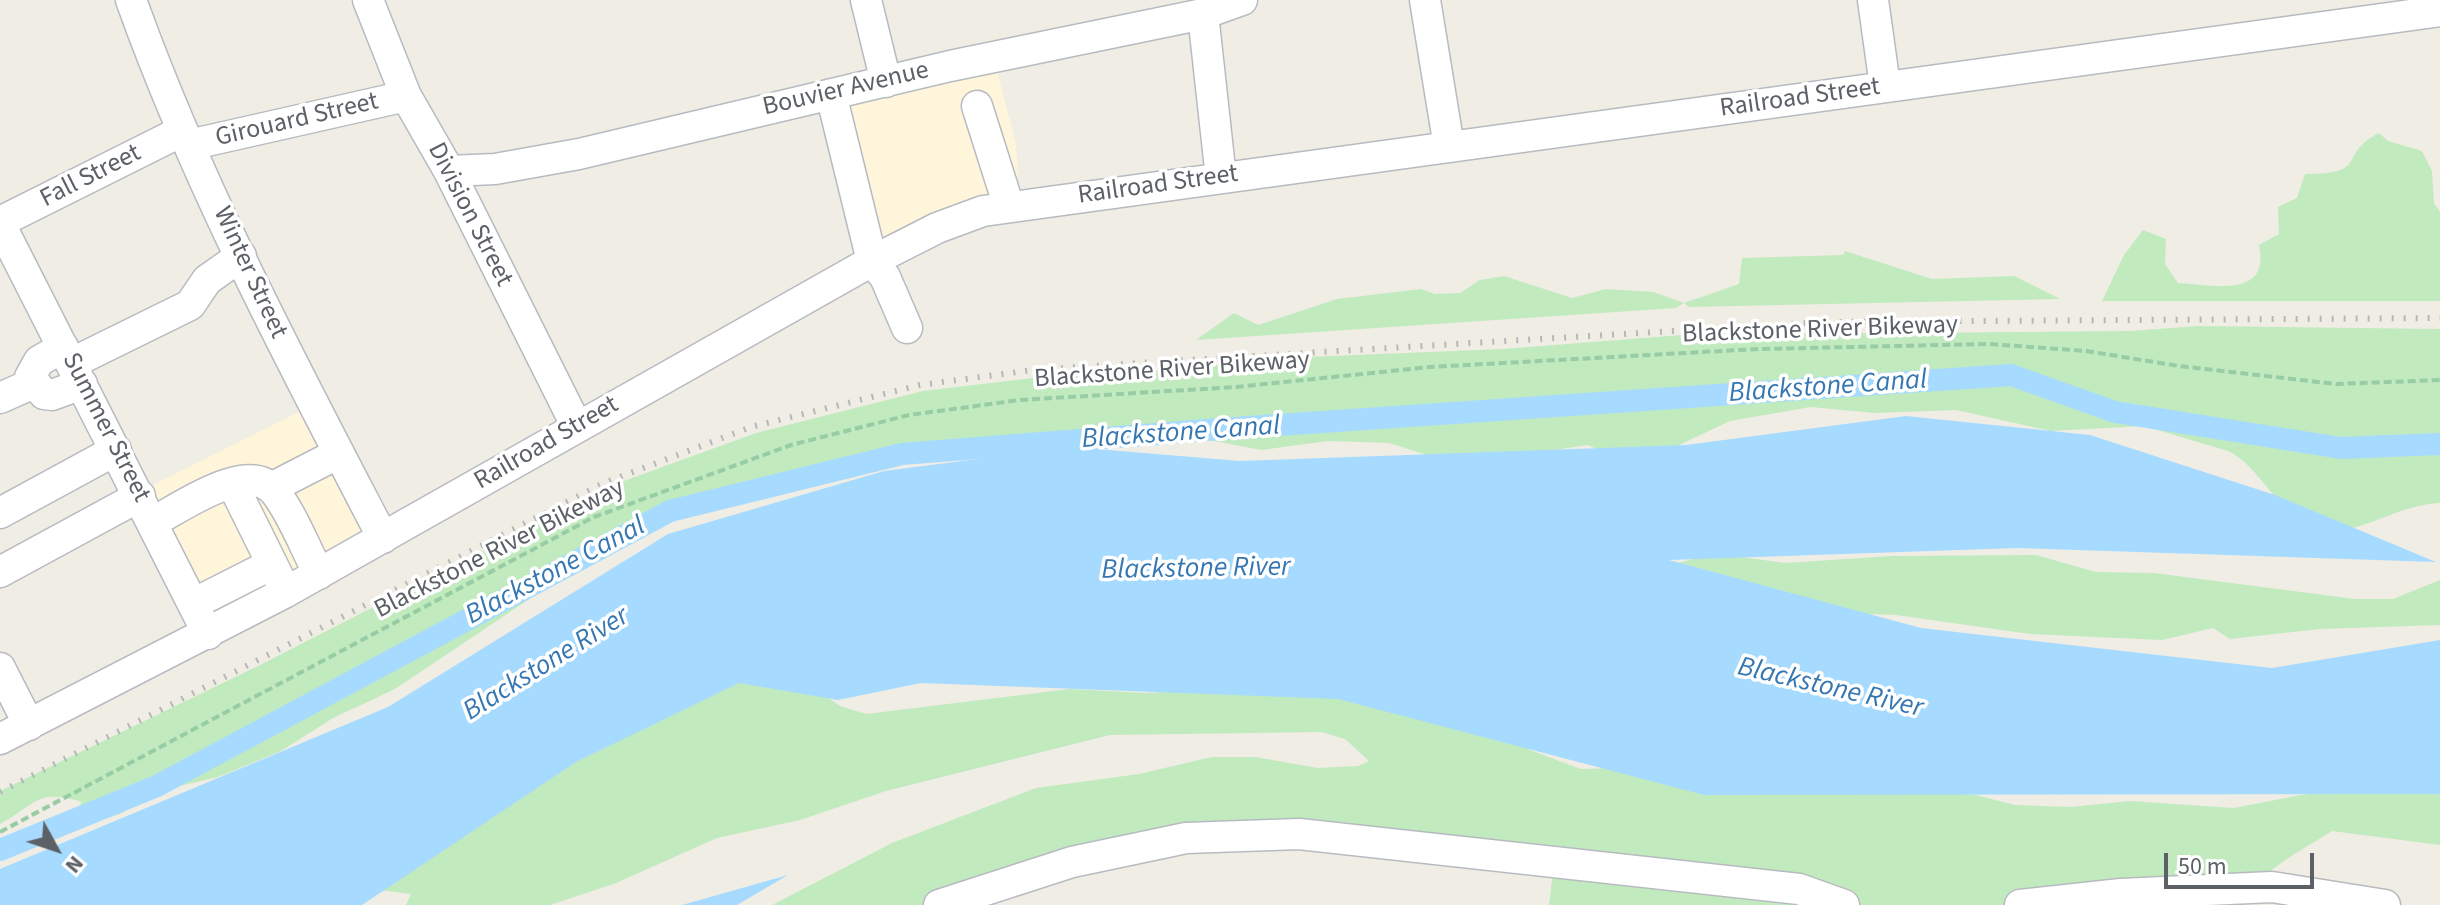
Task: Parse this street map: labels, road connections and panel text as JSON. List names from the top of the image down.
{
  "streets": {
    "street": [
      "Bouvier Avenue",
      "Railroad Street",
      "Girouard Street",
      "Fall Street",
      "Division Street",
      "Winter Street",
      "Summer Street"
    ],
    "path": ["Blackstone River Bikeway"]
  },
  "crossings": [
    ["Bouvier Avenue", "Division Street"],
    ["Railroad Street", "Division Street"],
    ["Railroad Street", "Winter Street"],
    ["Railroad Street", "Summer Street"],
    ["Girouard Street", "Fall Street"],
    ["Girouard Street", "Division Street"],
    ["Girouard Street", "Winter Street"],
    ["Fall Street", "Winter Street"],
    ["Fall Street", "Summer Street"]
  ],
  "water": ["Blackstone Canal", "Blackstone River"],
  "scale_bar": "50 m",
  "north": "bottom right"
}
